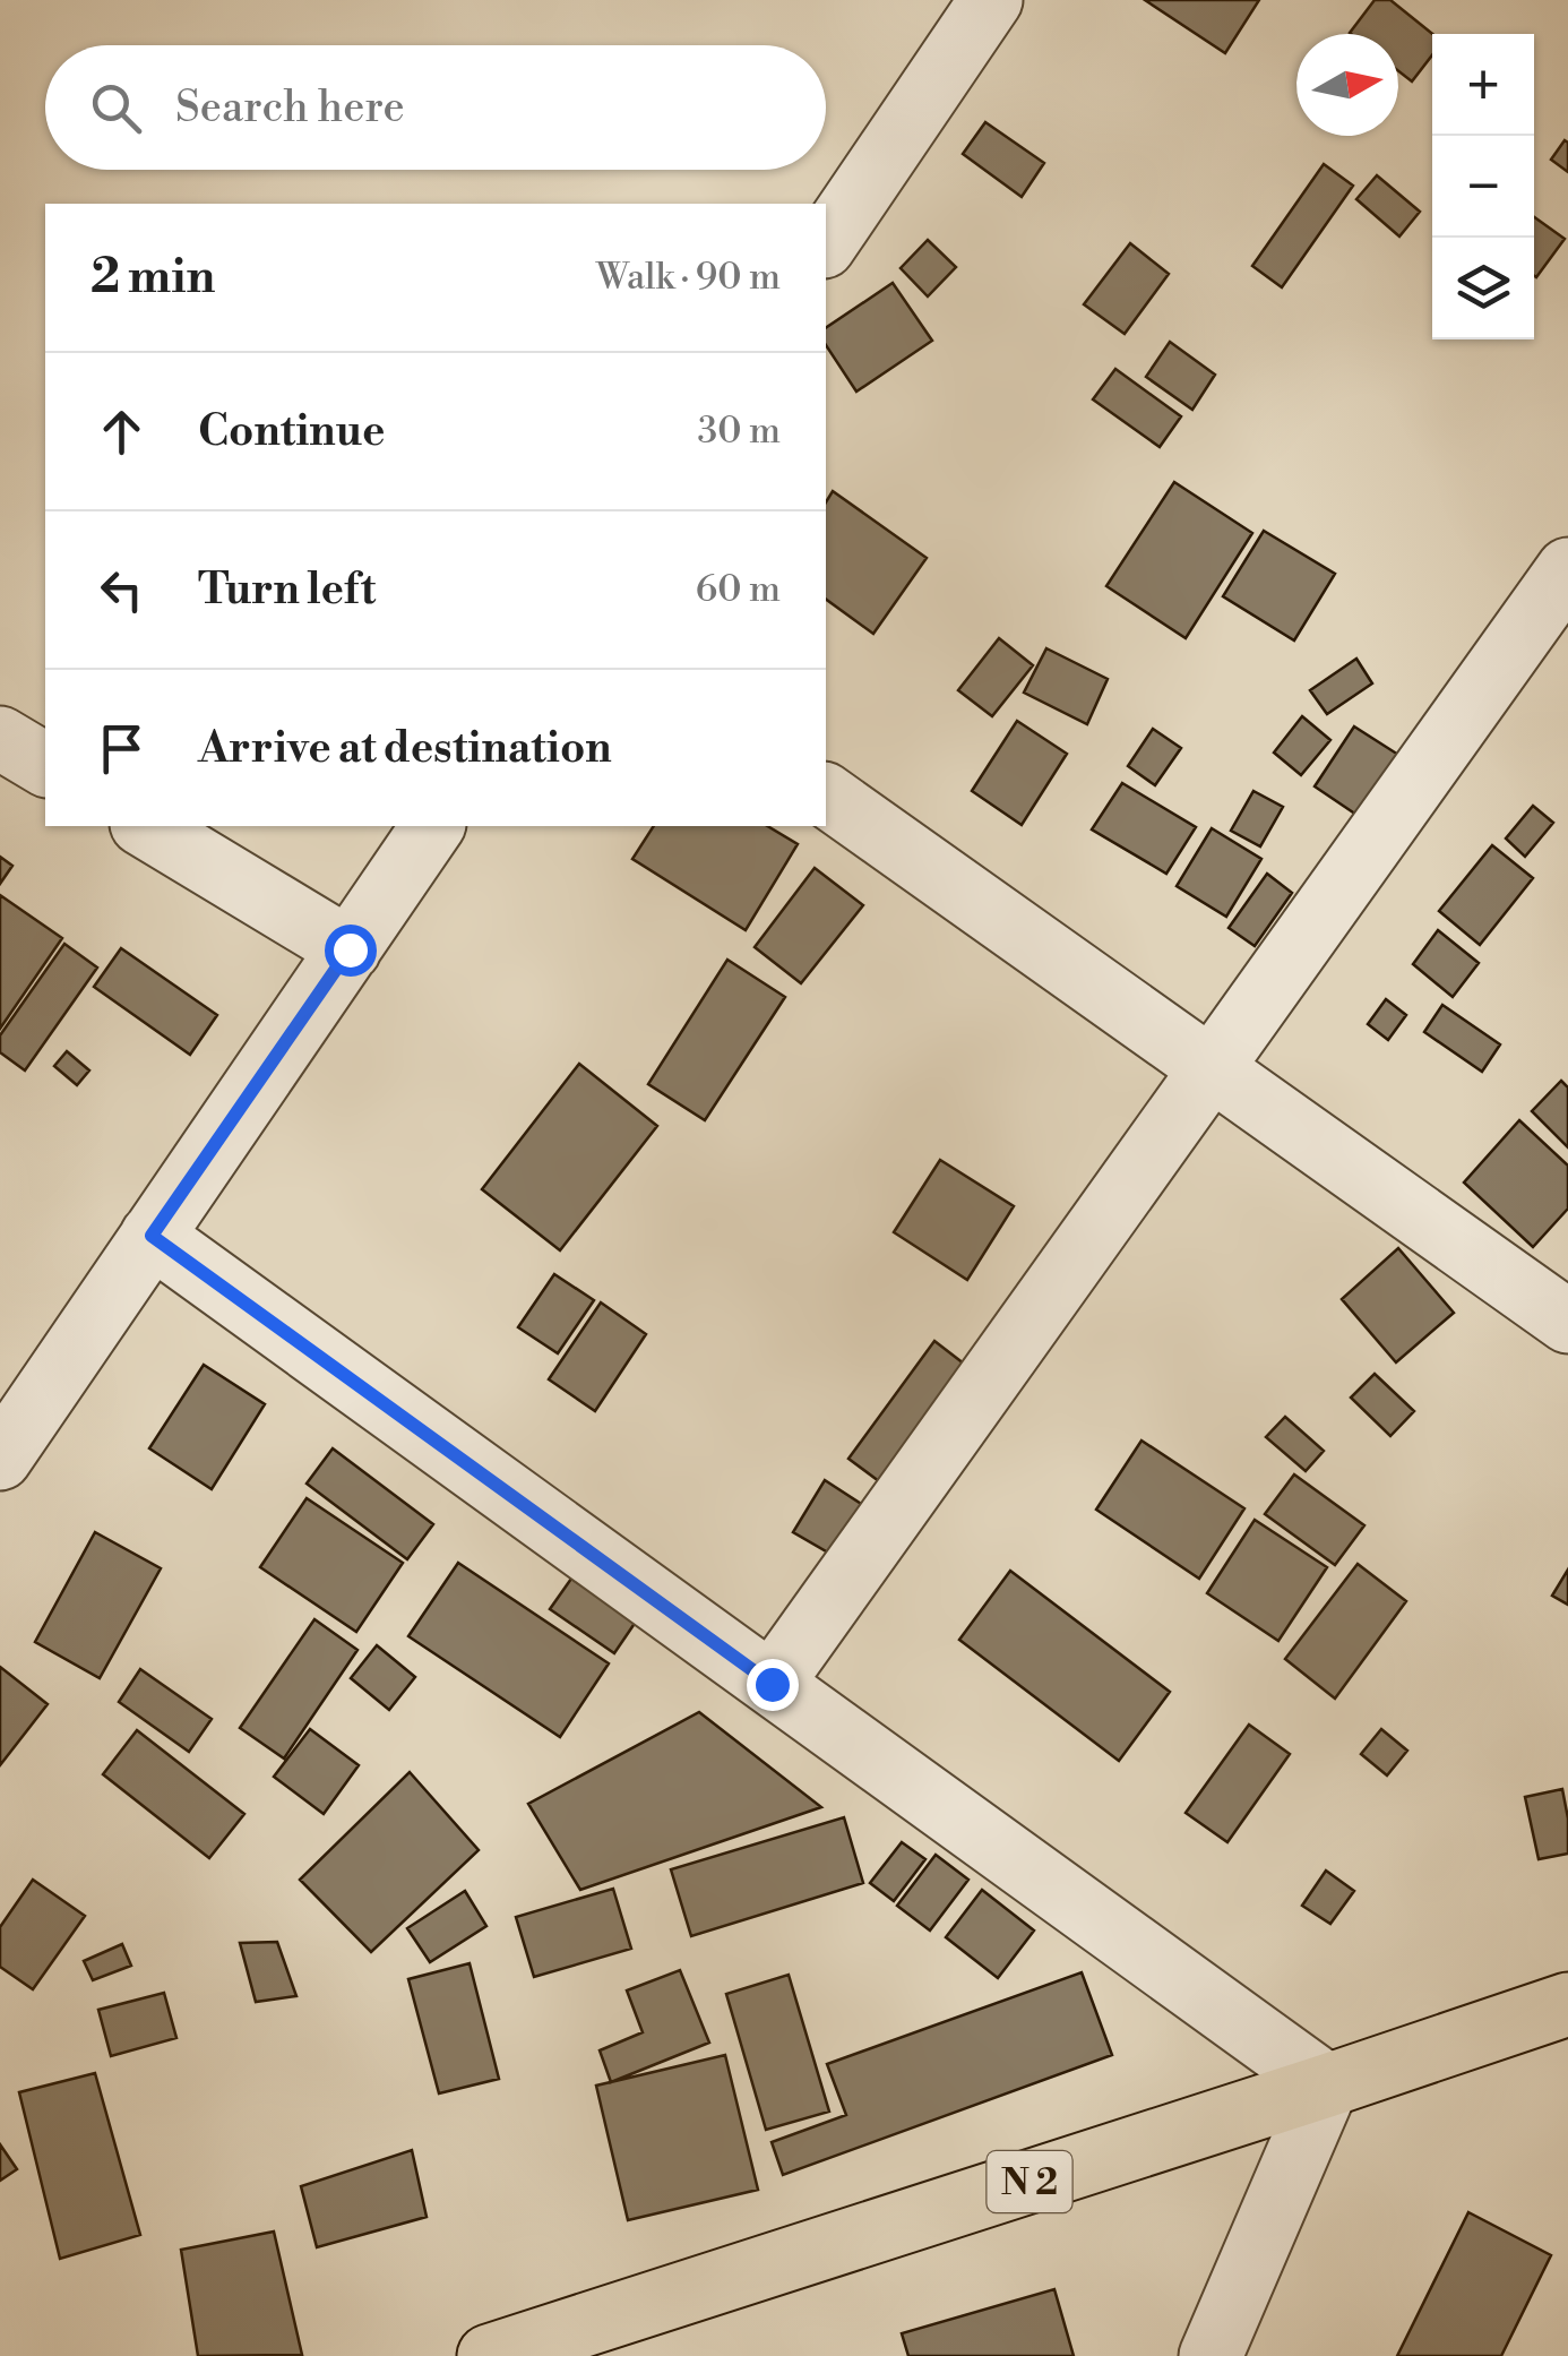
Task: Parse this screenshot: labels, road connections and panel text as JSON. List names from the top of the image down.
{
  "streets": {
    "main road": ["N 2"]
  },
  "north": "right",
  "page": {
    "map_buttons": ["+", "−"],
    "search": "Search here",
    "heading": ["2 min", "Walk · 90 m"],
    "list": [
      ["Continue", "30 m"],
      ["Turn left", "60 m"],
      "Arrive at destination"
    ]
  }
}
